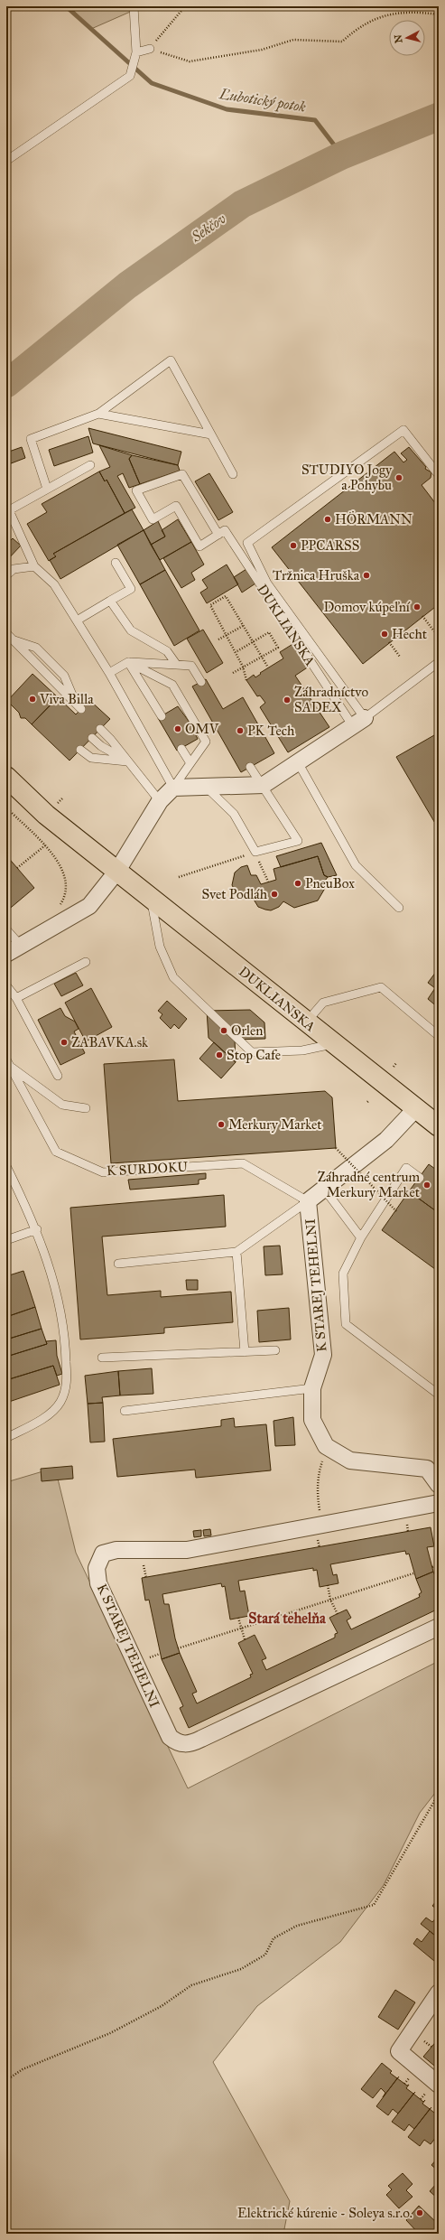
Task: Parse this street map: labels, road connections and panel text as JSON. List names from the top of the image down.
{
  "streets": {
    "main road": ["DUKLIANSKA"],
    "street": ["K STAREJ TEHELNI"],
    "lane": ["K SURDOKU"]
  },
  "crossings": [
    ["DUKLIANSKA", "K STAREJ TEHELNI"],
    ["K SURDOKU", "K STAREJ TEHELNI"]
  ],
  "districts": ["Stará tehelňa"],
  "water": ["Ľubotický potok", "Sekčov"],
  "places": [
    "STUDIYO Jogy a Pohybu",
    "HÖRMANN",
    "PPCARSS",
    "Tržnica Hruška",
    "Domov kúpeľní",
    "Hecht",
    "Viva Billa",
    "Záhradníctvo SADEX",
    "OMV",
    "PK Tech",
    "PneuBox",
    "Svet Podláh",
    "Orlen",
    "ZABAVKA.sk",
    "Stop Cafe",
    "Merkury Market",
    "Záhradné centrum Merkury Market",
    "Elektrické kúrenie - Soleya s.r.o."
  ],
  "north": "left"
}
